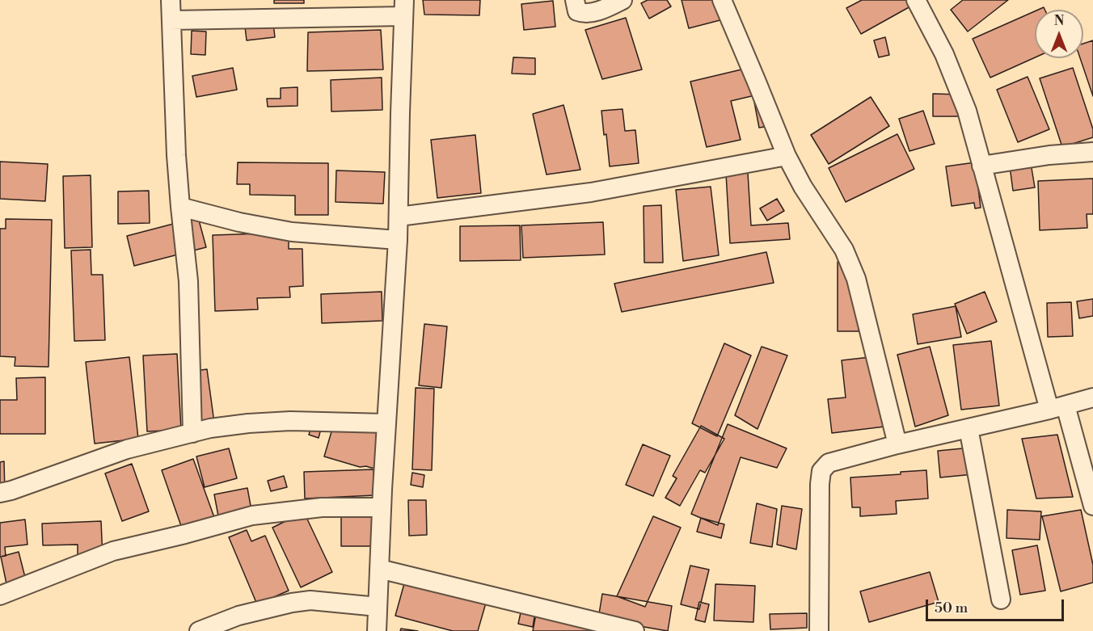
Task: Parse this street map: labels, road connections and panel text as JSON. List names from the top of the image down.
{
  "scale_bar": "50 m",
  "north": "top"
}
